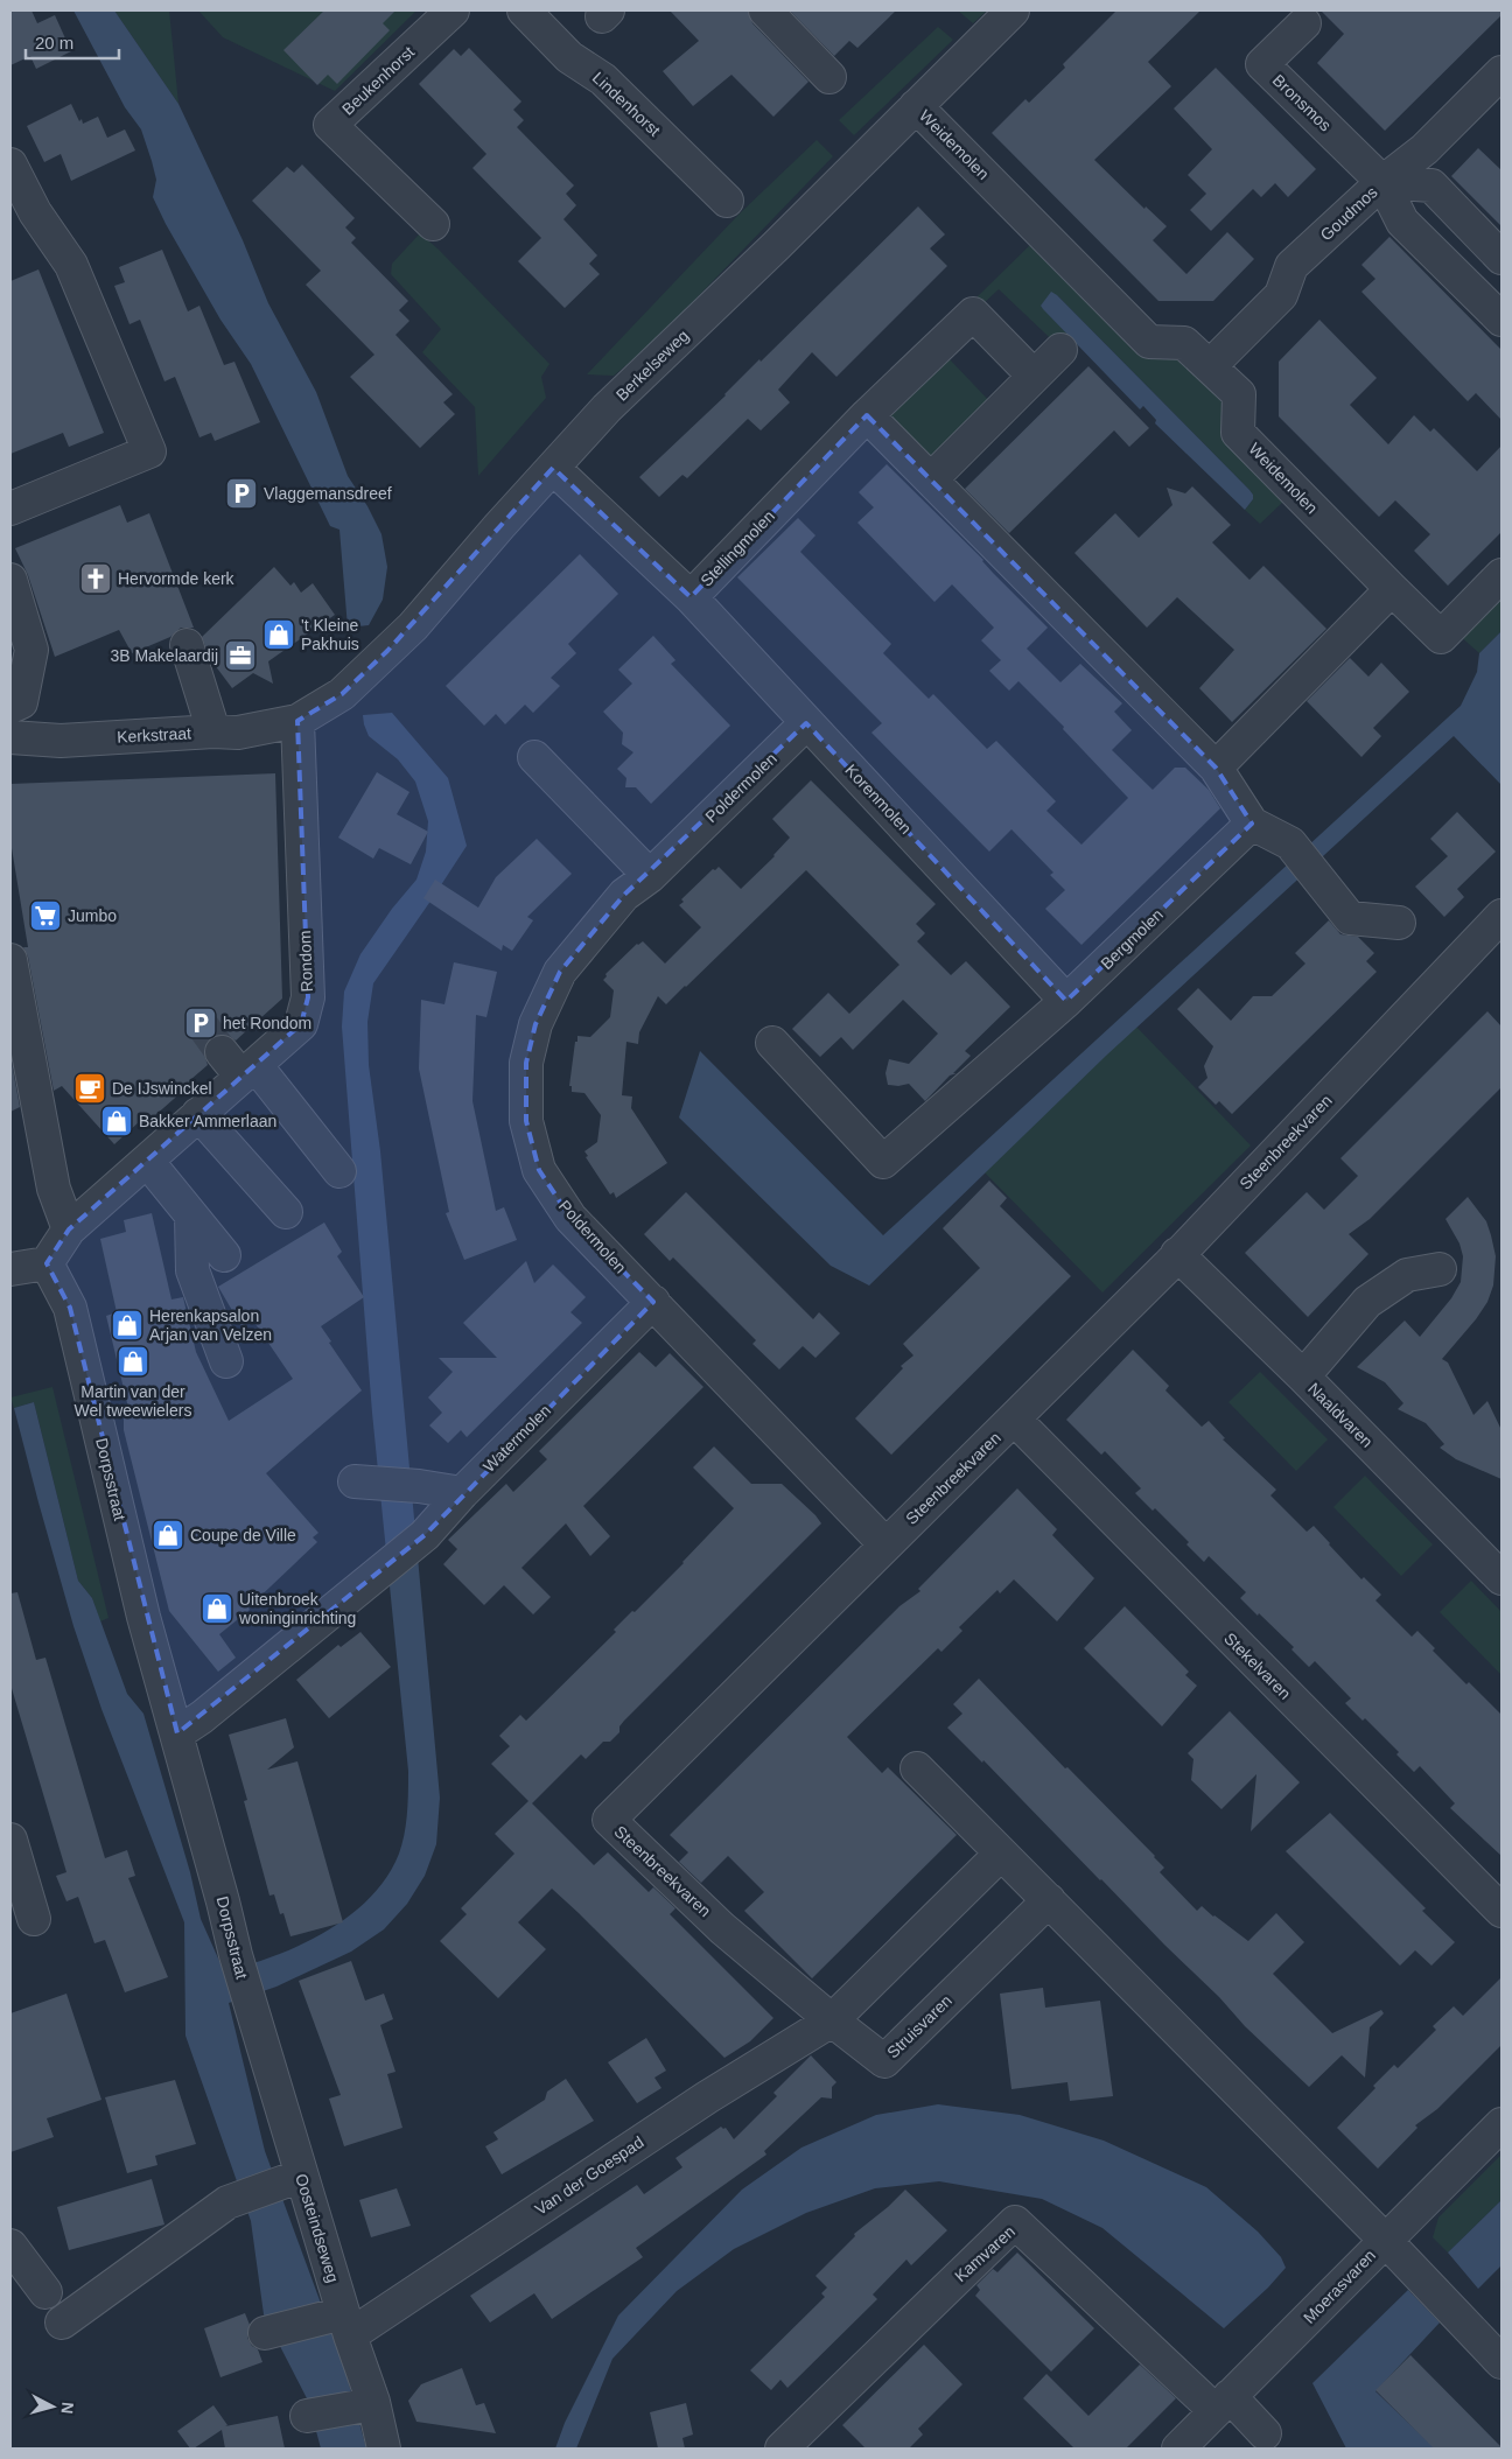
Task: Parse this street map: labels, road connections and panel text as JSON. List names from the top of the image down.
{
  "streets": {
    "street": [
      "Beukenhorst",
      "Bronsmos",
      "Lindenhorst",
      "Weidemolen",
      "Goudmos",
      "Berkelseweg",
      "Stellingmolen",
      "Kerkstraat",
      "Poldermolen",
      "Korenmolen",
      "Bergmolen",
      "Rondom",
      "Steenbreekvaren",
      "Naaldvaren",
      "Watermolen",
      "Dorpsstraat",
      "Stekelvaren",
      "Struisvaren",
      "Van der Goespad",
      "Oosteindseweg",
      "Kamvaren",
      "Moerasvaren"
    ]
  },
  "crossings": [
    ["Bronsmos", "Goudmos"],
    ["Weidemolen", "Goudmos"],
    ["Weidemolen", "Berkelseweg"],
    ["Berkelseweg", "Stellingmolen"],
    ["Berkelseweg", "Kerkstraat"],
    ["Berkelseweg", "Rondom"],
    ["Stellingmolen", "Korenmolen"],
    ["Kerkstraat", "Rondom"],
    ["Poldermolen", "Korenmolen"],
    ["Poldermolen", "Steenbreekvaren"],
    ["Poldermolen", "Watermolen"],
    ["Korenmolen", "Bergmolen"],
    ["Rondom", "Dorpsstraat"],
    ["Steenbreekvaren", "Naaldvaren"],
    ["Steenbreekvaren", "Stekelvaren"],
    ["Steenbreekvaren", "Struisvaren"],
    ["Steenbreekvaren", "Van der Goespad"],
    ["Watermolen", "Dorpsstraat"],
    ["Dorpsstraat", "Oosteindseweg"],
    ["Struisvaren", "Van der Goespad"],
    ["Van der Goespad", "Oosteindseweg"],
    ["Kamvaren", "Moerasvaren"]
  ],
  "places": {
    "parking": ["Vlaggemansdreef", "het Rondom"],
    "church": ["Hervormde kerk"],
    "shop": [
      "'t Kleine Pakhuis",
      "Bakker Ammerlaan",
      "Herenkapsalon Arjan van Velzen",
      "Martin van der Wel tweewielers",
      "Coupe de Ville",
      "Uitenbroek woninginrichting"
    ],
    "office": ["3B Makelaardij"],
    "supermarket": ["Jumbo"],
    "cafe": ["De IJswinckel"]
  },
  "scale_bar": "20 m",
  "north": "right"
}
